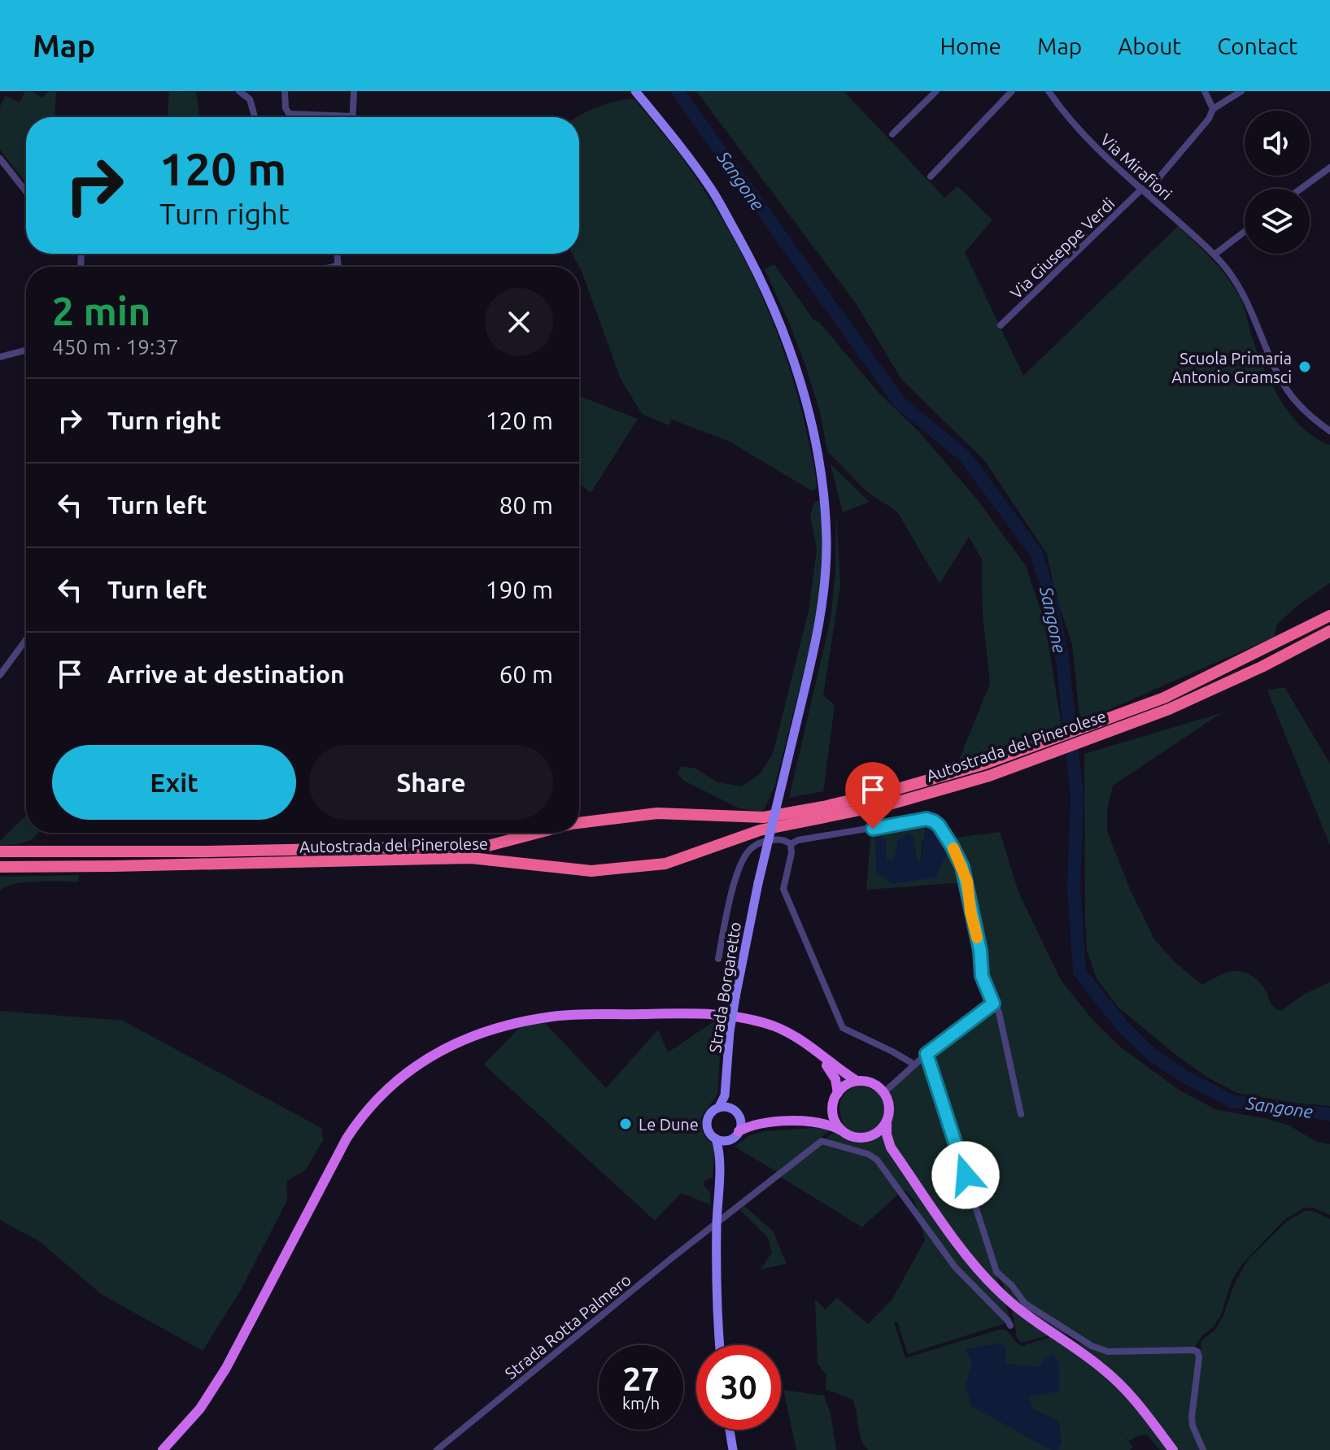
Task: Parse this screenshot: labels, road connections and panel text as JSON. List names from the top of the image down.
{
  "streets": {
    "highway": ["Autostrada del Pinerolese"],
    "street": [
      "Via Mirafiori",
      "Via Giuseppe Verdi",
      "Strada Borgaretto",
      "Strada Rotta Palmero"
    ]
  },
  "crossings": [
    ["Via Mirafiori", "Via Giuseppe Verdi"]
  ],
  "water": ["Sangone"],
  "places": ["Scuola Primaria Antonio Gramsci", "Le Dune"],
  "page": {
    "header": "Map",
    "nav": [
      "Home",
      "Map",
      "About",
      "Contact"
    ],
    "turn": ["120 m", "Turn right"],
    "heading": ["2 min", "450 m · 19:37"],
    "list": [
      {
        "name": "Turn right",
        "value": "120 m"
      },
      {
        "name": "Turn left",
        "value": "80 m"
      },
      {
        "name": "Turn left",
        "value": "190 m"
      },
      {
        "name": "Arrive at destination",
        "value": "60 m"
      }
    ],
    "buttons": ["Exit", "Share"],
    "speed": "27 km/h",
    "limit": "30"
  }
}
